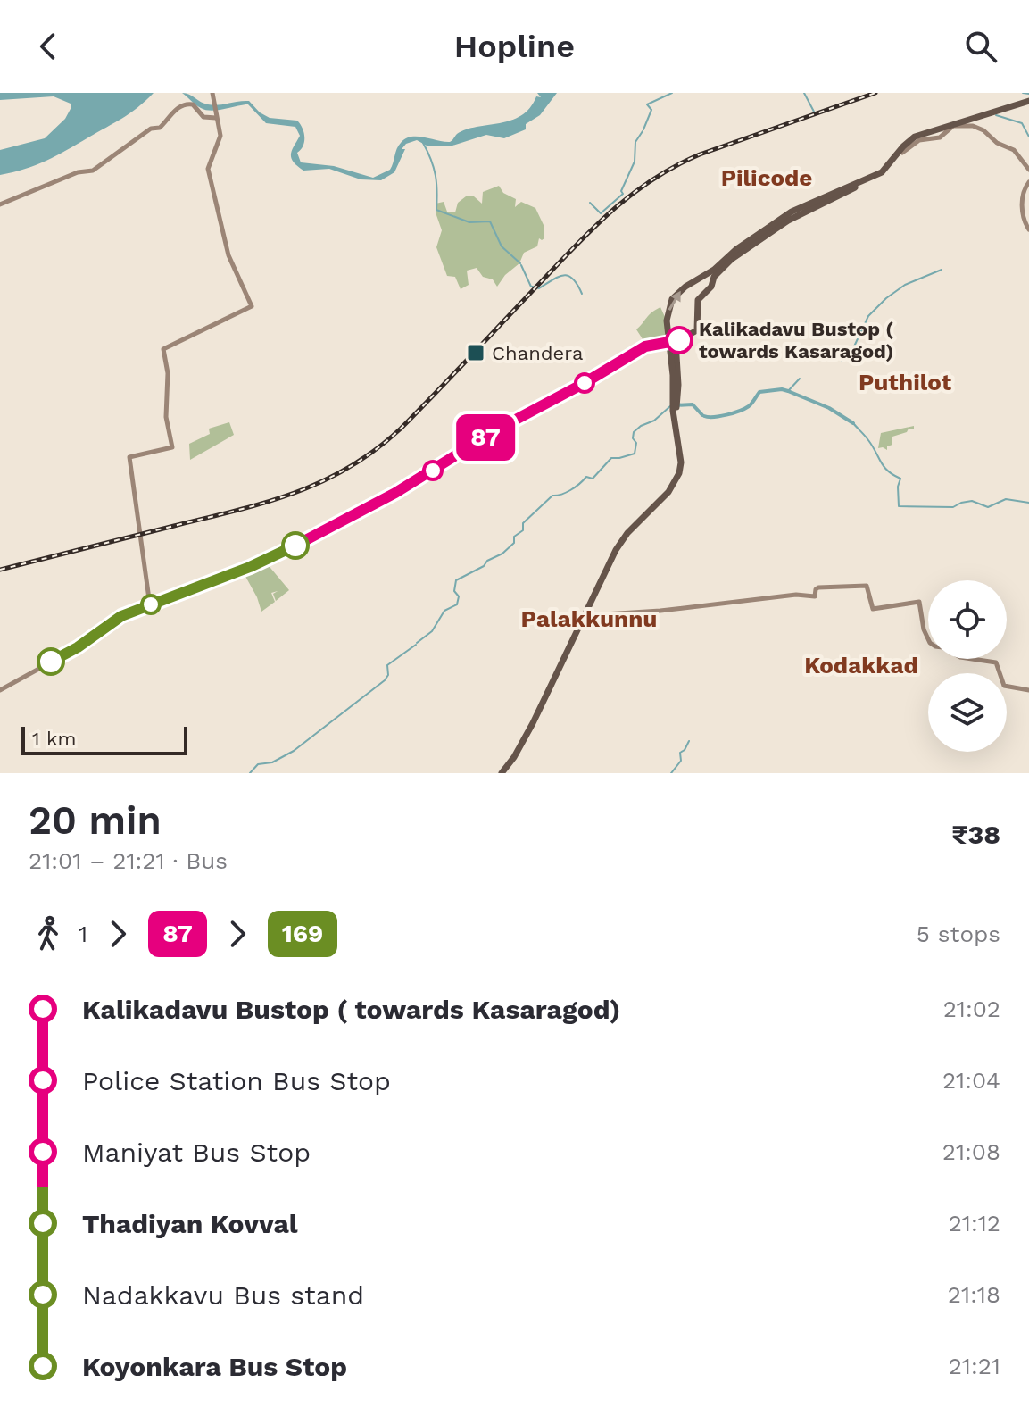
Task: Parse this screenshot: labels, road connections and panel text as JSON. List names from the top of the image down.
{
  "districts": [
    "Pilicode",
    "Puthilot",
    "Palakkunnu",
    "Kodakkad"
  ],
  "places": {
    "other": ["Kalikadavu Bustop ( towards Kasaragod)"],
    "transit": ["Chandera"]
  },
  "lines": ["bus line 87", "bus line 169"],
  "scale_bar": "1 km",
  "page": {
    "header": "Hopline",
    "on_map": "87",
    "scale": "1 km",
    "heading": ["20 min", "21:01 – 21:21 · Bus", "₹38"],
    "legs": [
      "1",
      "87",
      "169",
      "5 stops"
    ],
    "list": [
      {
        "name": "Kalikadavu Bustop ( towards Kasaragod)",
        "value": "21:02"
      },
      {
        "name": "Police Station Bus Stop",
        "value": "21:04"
      },
      {
        "name": "Maniyat Bus Stop",
        "value": "21:08"
      },
      {
        "name": "Thadiyan Kovval",
        "value": "21:12"
      },
      {
        "name": "Nadakkavu Bus stand",
        "value": "21:18"
      },
      {
        "name": "Koyonkara Bus Stop",
        "value": "21:21"
      }
    ]
  }
}
